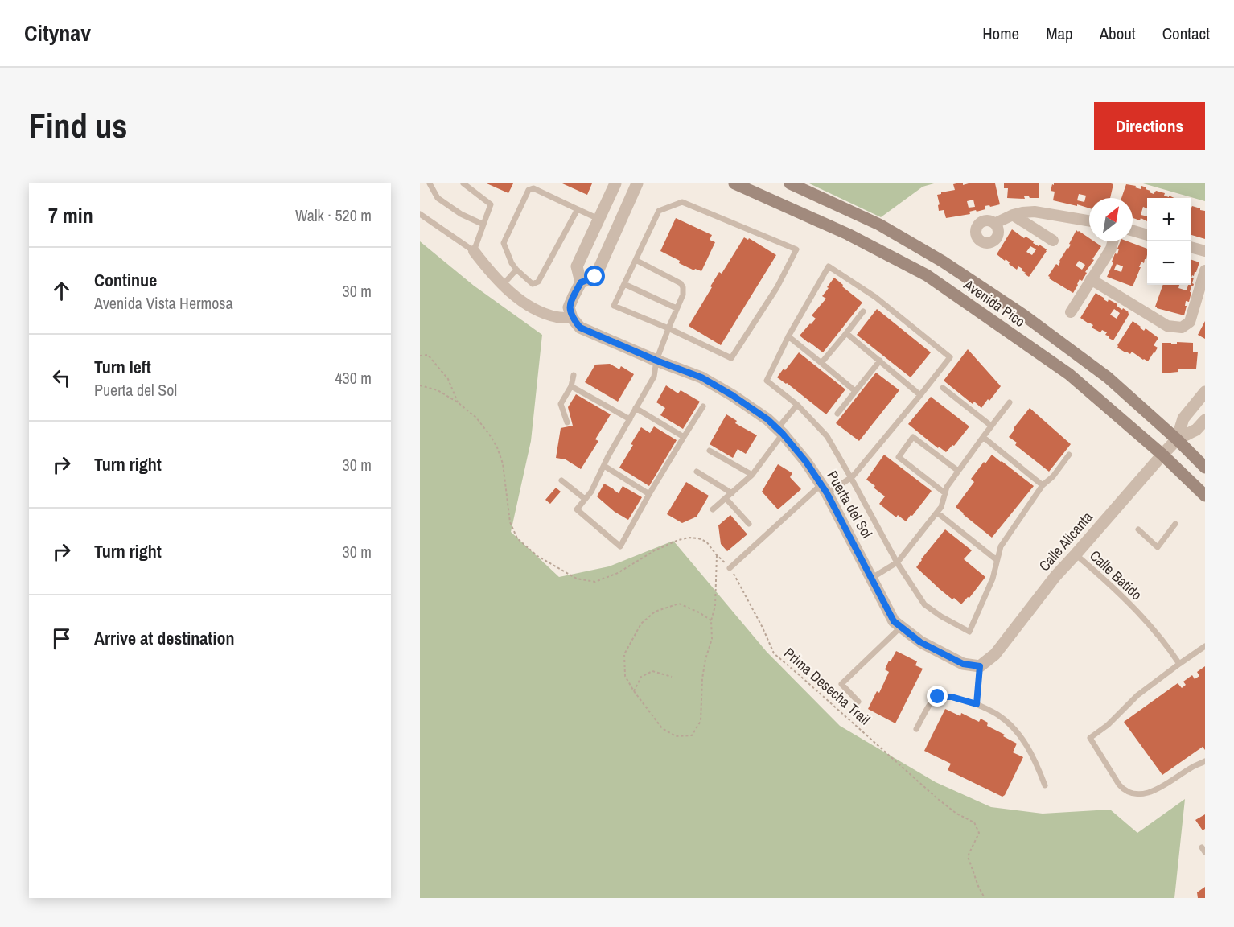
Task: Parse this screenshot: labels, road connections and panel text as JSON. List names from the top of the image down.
{
  "streets": {
    "main road": ["Avenida Pico"],
    "street": ["Puerta del Sol", "Calle Alicanta"],
    "lane": ["Calle Batido"],
    "path": ["Prima Desecha Trail"]
  },
  "crossings": [
    ["Avenida Pico", "Calle Alicanta"],
    ["Puerta del Sol", "Calle Alicanta"],
    ["Calle Alicanta", "Calle Batido"]
  ],
  "north": "top right",
  "page": {
    "header": "Citynav",
    "nav": [
      "Home",
      "Map",
      "About",
      "Contact"
    ],
    "buttons": "Directions",
    "title": "Find us",
    "heading": ["7 min", "Walk · 520 m"],
    "map_buttons": ["+", "−"],
    "list": [
      ["Continue", "Avenida Vista Hermosa", "30 m"],
      ["Turn left", "Puerta del Sol", "430 m"],
      ["Turn right", "30 m"],
      ["Turn right", "30 m"],
      "Arrive at destination"
    ]
  }
}
